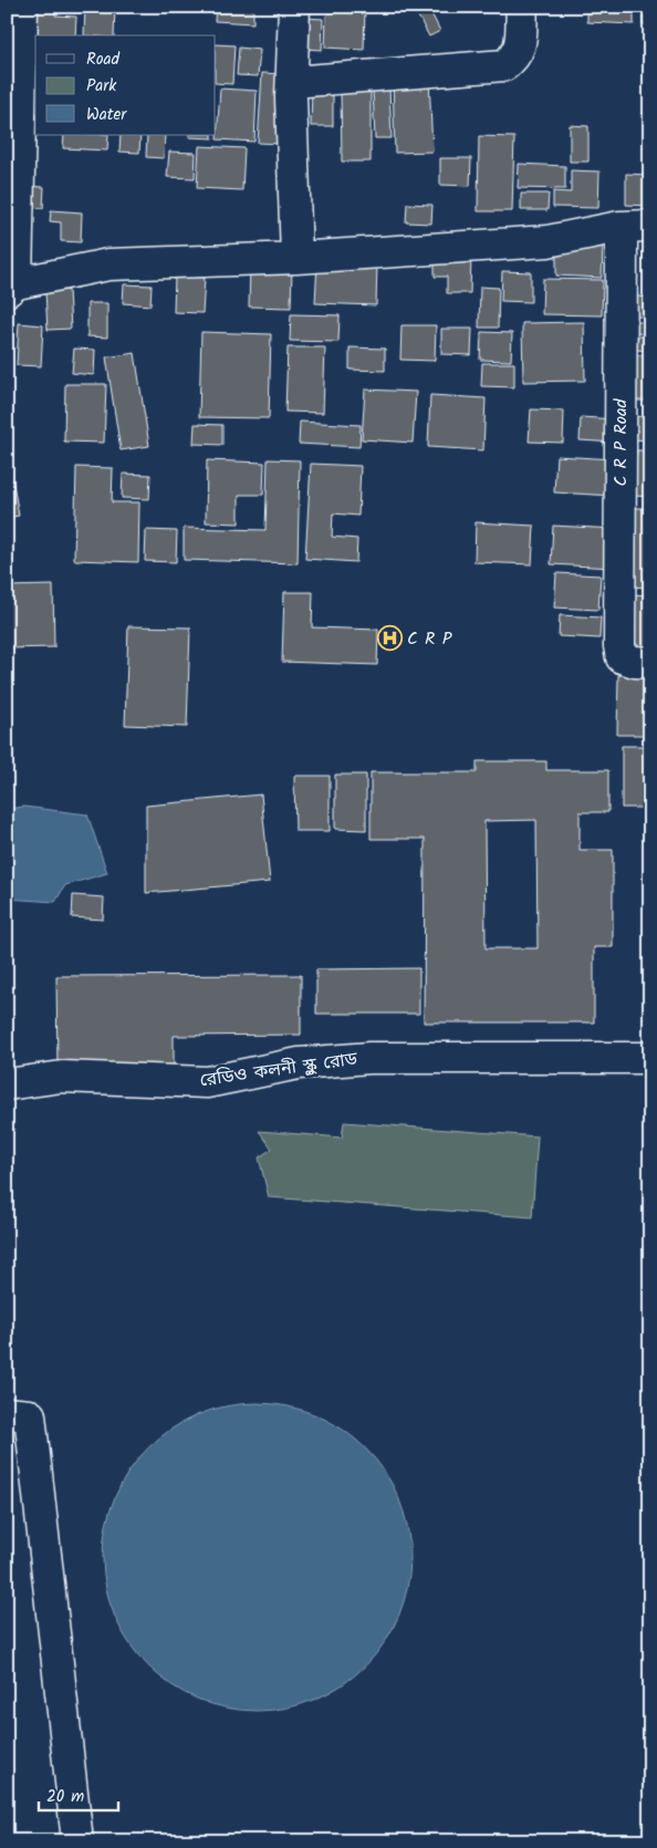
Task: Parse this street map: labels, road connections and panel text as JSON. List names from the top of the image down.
{
  "streets": {
    "street": ["C R P Road", "রেডিও কলনী স্কুল রোড"]
  },
  "places": {
    "hospital": ["C R P"]
  },
  "legend": ["Road", "Park", "Water"],
  "scale_bar": "20 m"
}
